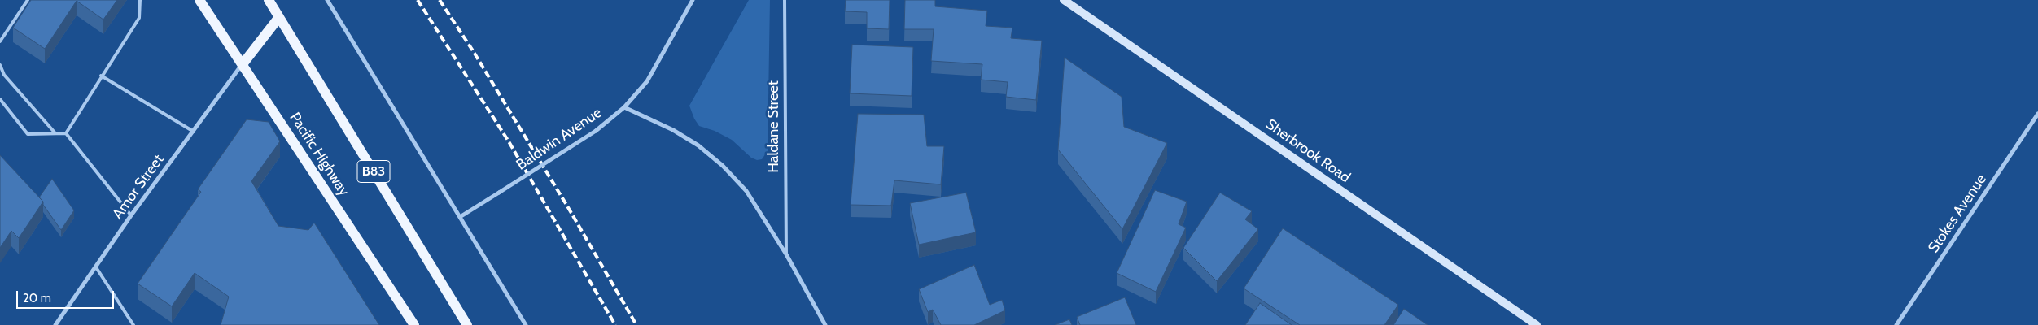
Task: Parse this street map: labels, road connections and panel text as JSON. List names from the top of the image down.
{
  "streets": {
    "main road": ["Sherbrook Road", "Pacific Highway", "B83"],
    "street": [
      "Haldane Street",
      "Baldwin Avenue",
      "Amor Street",
      "Stokes Avenue"
    ]
  },
  "crossings": [
    ["Haldane Street", "Baldwin Avenue"],
    ["Pacific Highway", "Amor Street"]
  ],
  "scale_bar": "20 m"
}
